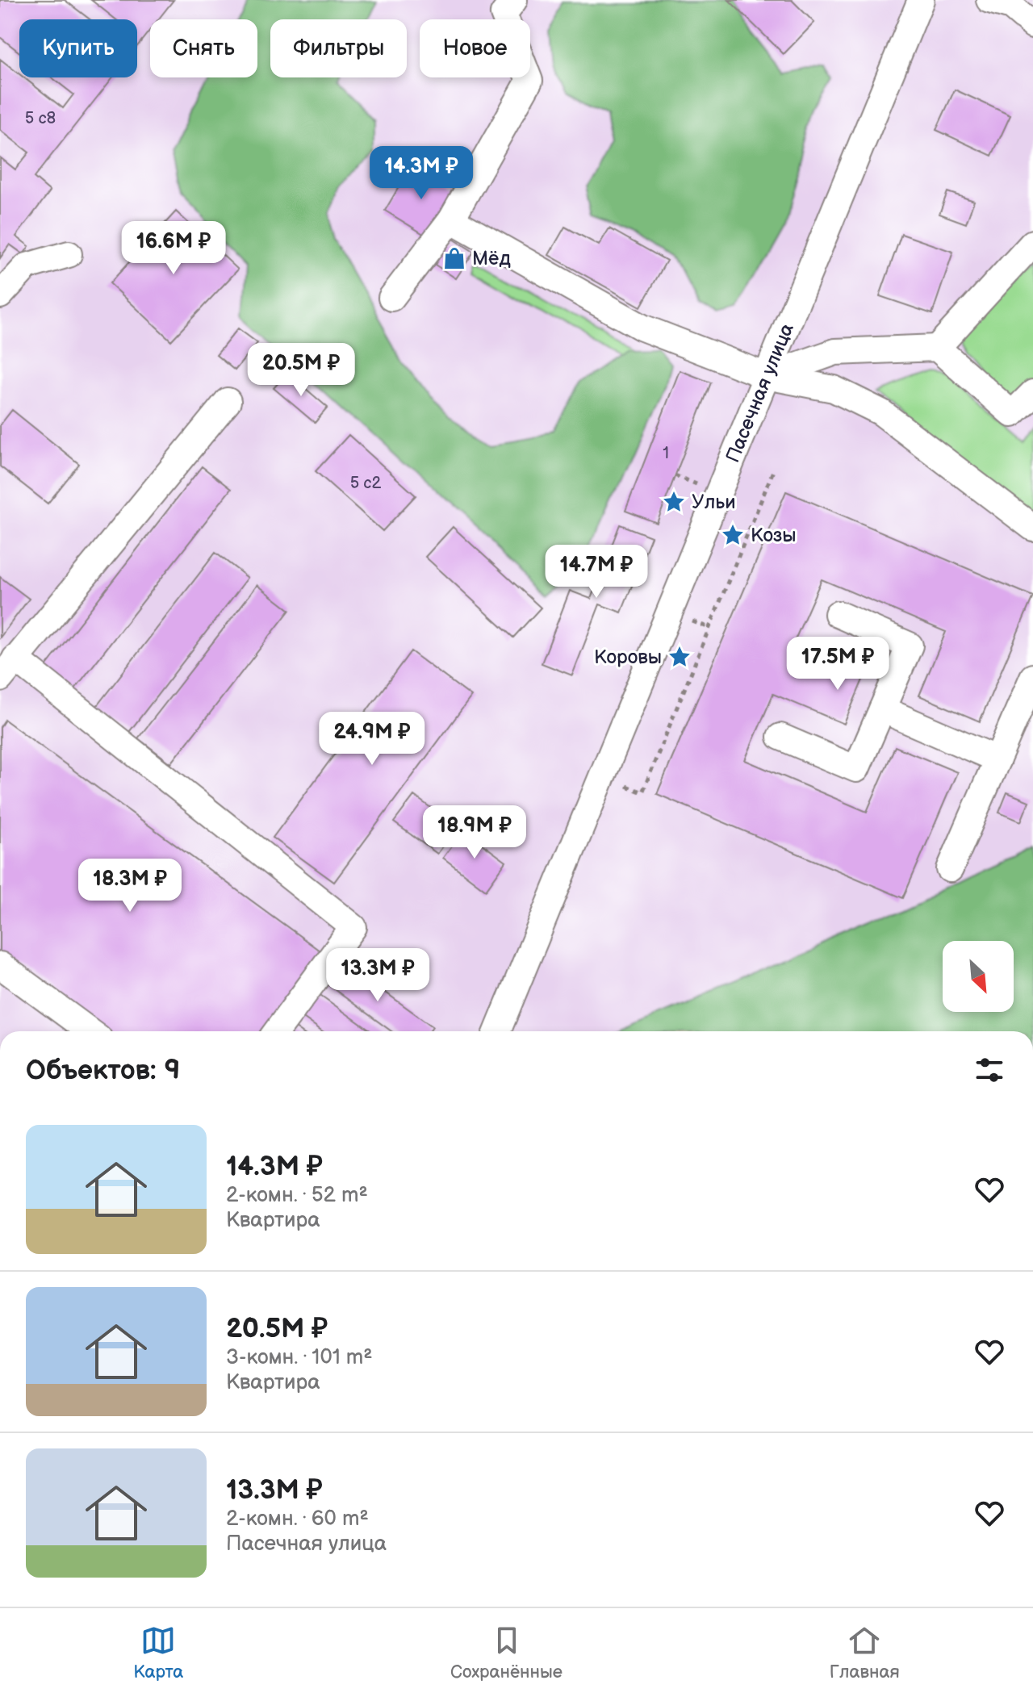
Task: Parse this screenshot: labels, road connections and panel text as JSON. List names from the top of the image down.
{
  "streets": {
    "street": ["Пасечная улица"]
  },
  "places": {
    "shop": ["Мёд"],
    "place": ["Ульи", "Козы", "Коровы"]
  },
  "house_numbers": ["5 с8", "1", "5 с2"],
  "north": "bottom right",
  "page": {
    "chip": [
      "Купить",
      "Снять",
      "Фильтры",
      "Новое"
    ],
    "price": [
      "14.3M ₽",
      "16.6M ₽",
      "20.5M ₽",
      "14.7M ₽",
      "17.5M ₽",
      "24.9M ₽",
      "18.9M ₽",
      "18.3M ₽",
      "13.3M ₽"
    ],
    "heading": "Объектов: 9",
    "list": [
      {
        "name": "14.3M ₽",
        "note": "2-комн. · 52 m² · Квартира"
      },
      {
        "name": "20.5M ₽",
        "note": "3-комн. · 101 m² · Квартира"
      },
      {
        "name": "13.3M ₽",
        "note": "2-комн. · 60 m² · Пасечная улица"
      }
    ],
    "tabs": ["Карта", "Сохранённые", "Главная"]
  }
}
